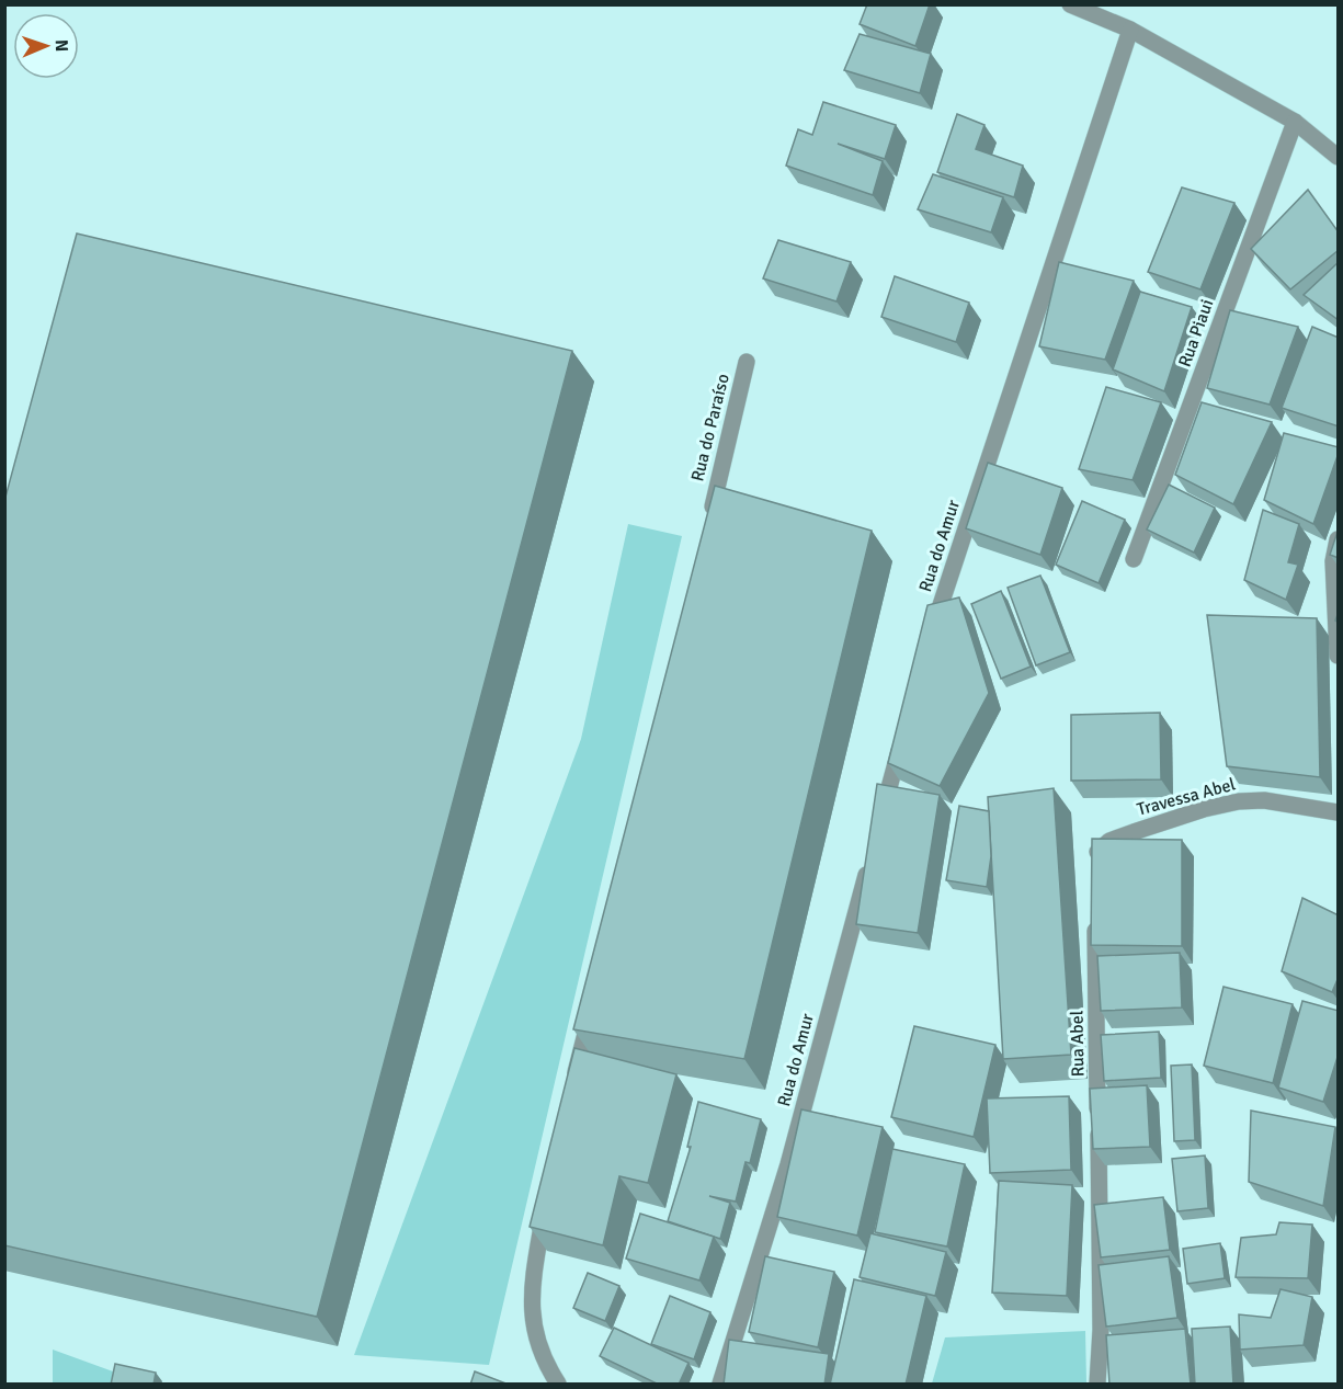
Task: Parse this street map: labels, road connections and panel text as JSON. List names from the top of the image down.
{
  "streets": {
    "street": [
      "Rua Piaui",
      "Rua do Paraíso",
      "Rua do Amur",
      "Travessa Abel",
      "Rua Abel"
    ]
  },
  "north": "right"
}
